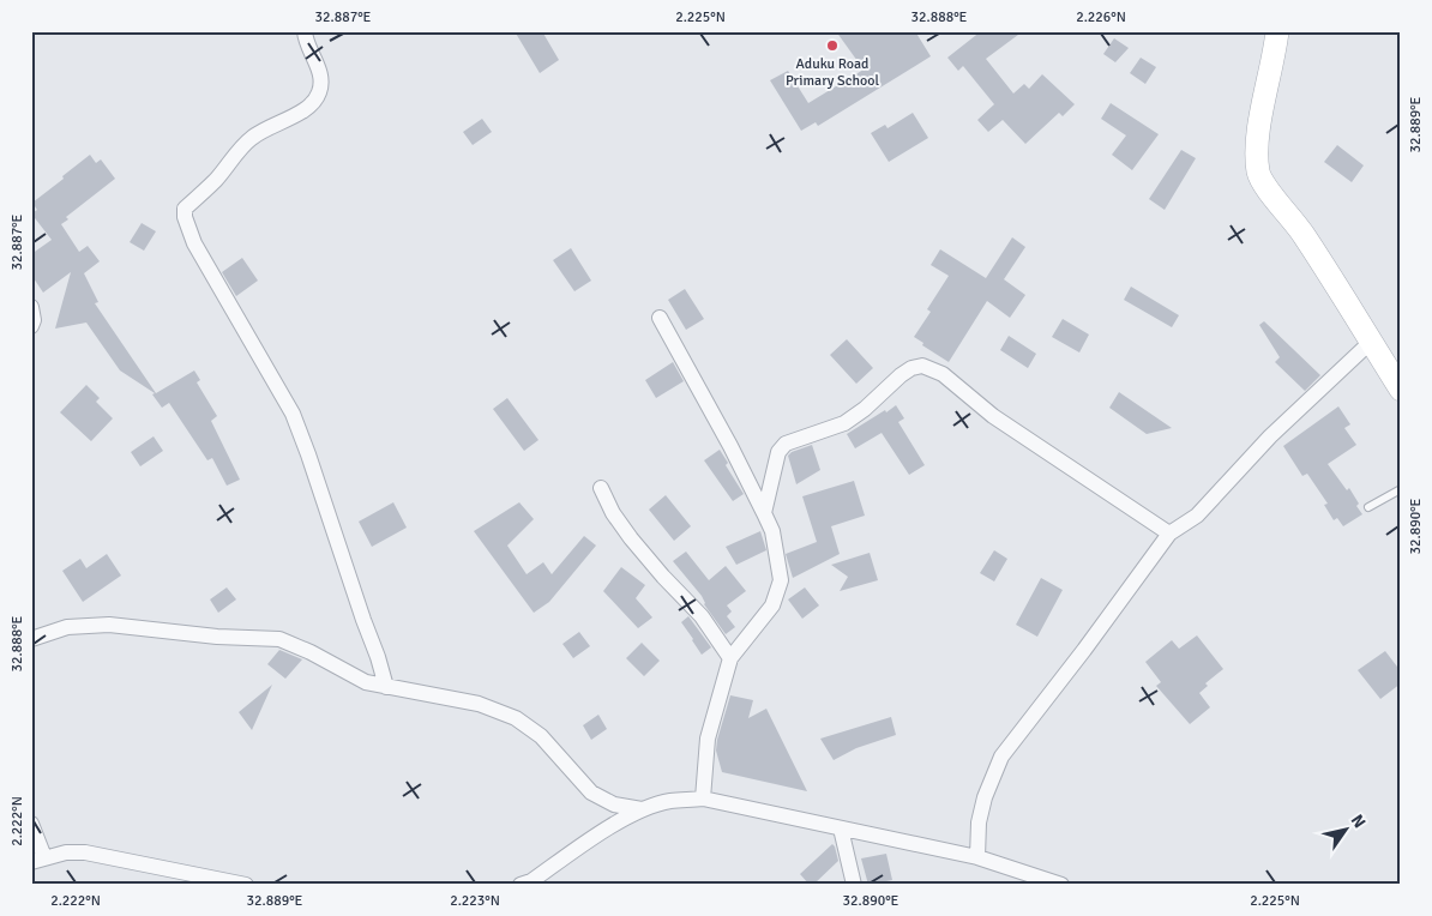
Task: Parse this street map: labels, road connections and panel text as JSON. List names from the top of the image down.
{
  "places": ["Aduku Road Primary School"],
  "north": "top right",
  "coordinates": [
    "32.887°E",
    "2.225°N",
    "32.888°E",
    "2.226°N",
    "32.889°E",
    "32.890°E",
    "2.222°N",
    "2.223°N"
  ]
}
